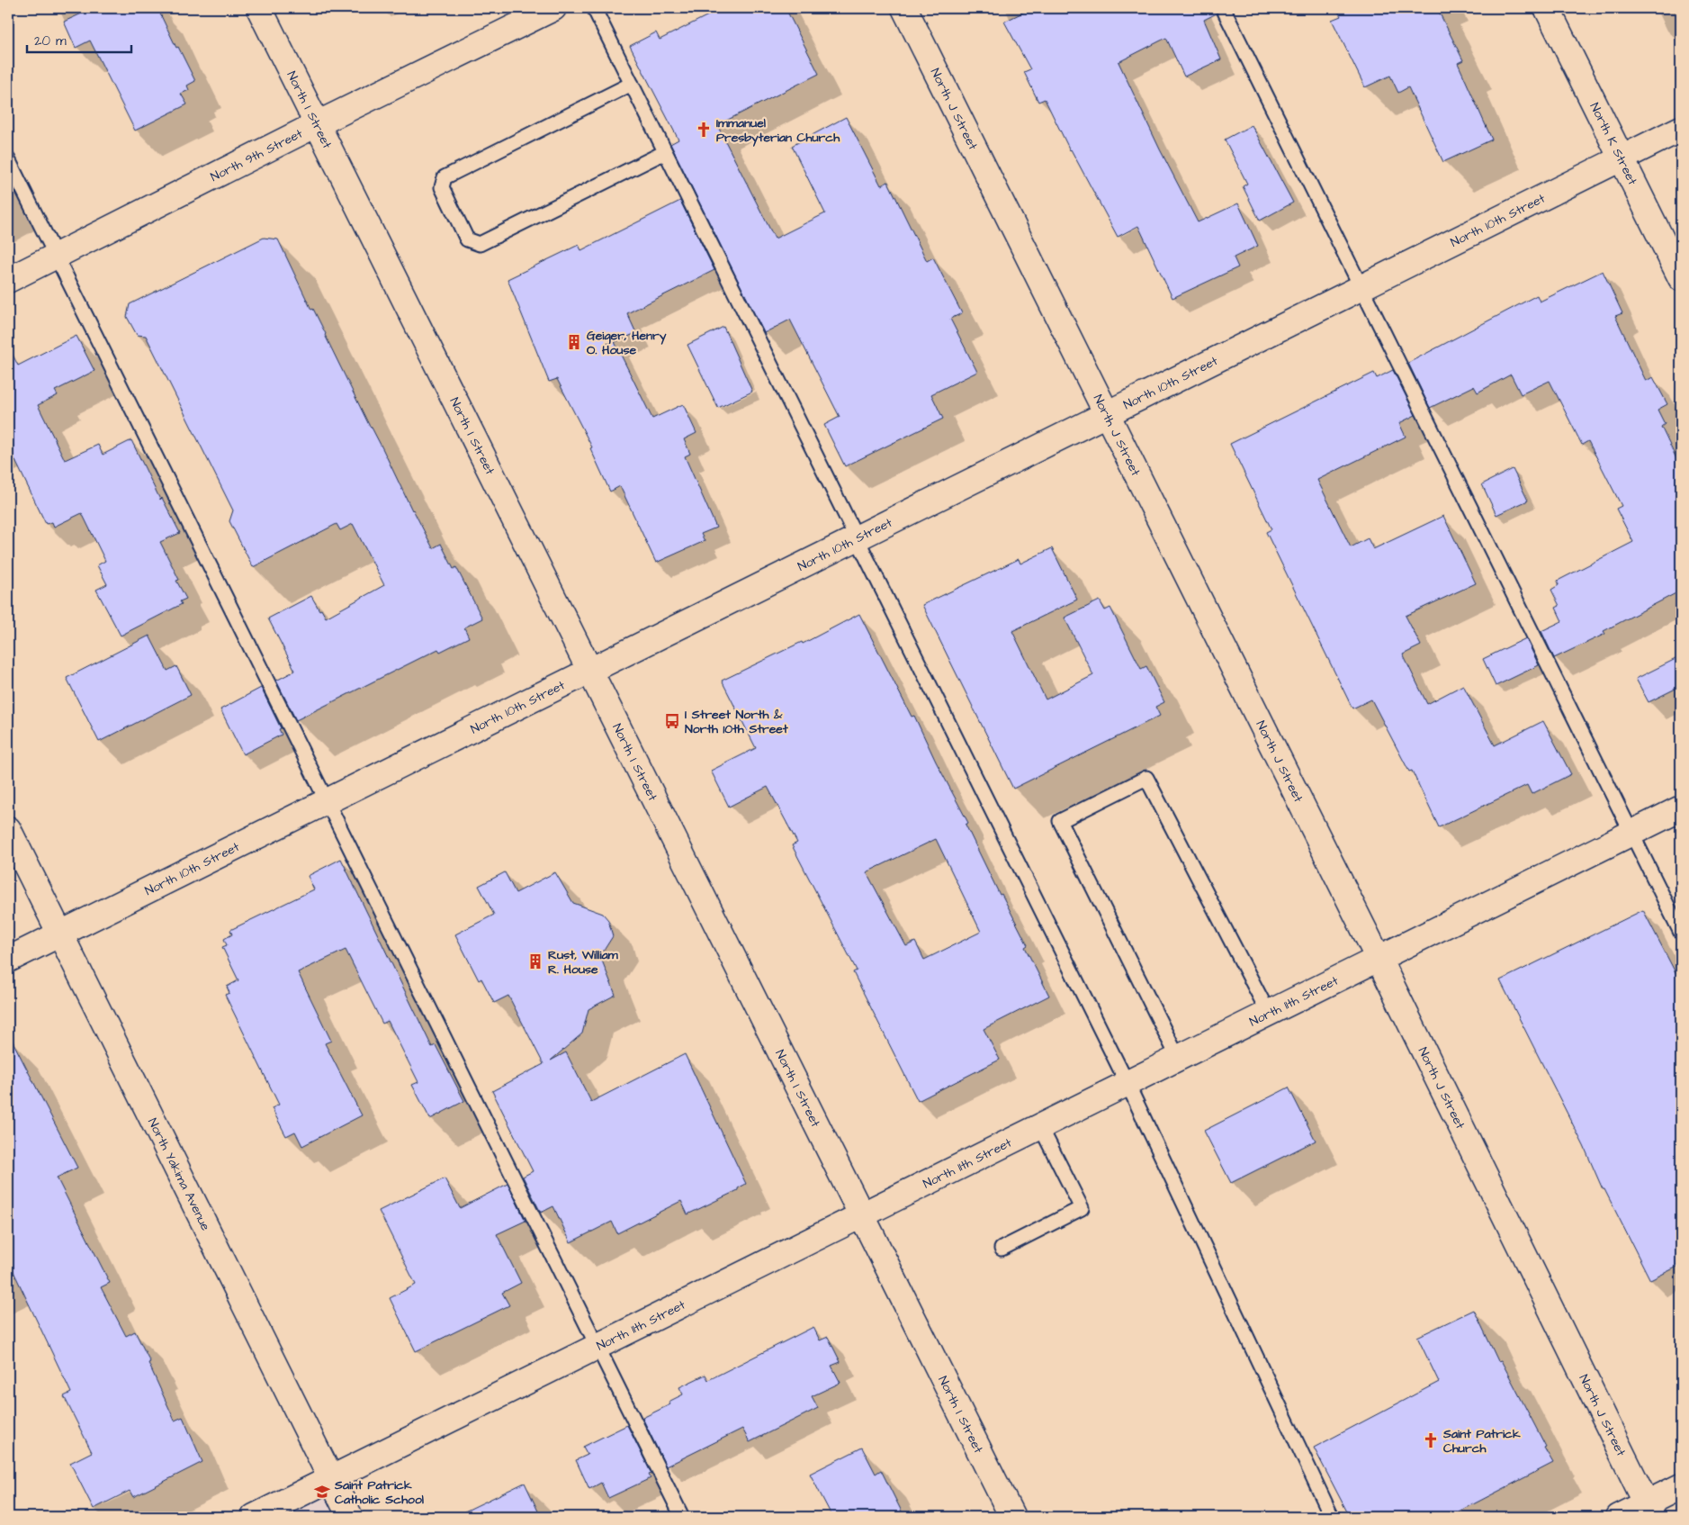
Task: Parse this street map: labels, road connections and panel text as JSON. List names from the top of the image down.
{
  "streets": {
    "street": [
      "North J Street",
      "North I Street",
      "North K Street",
      "North 9th Street",
      "North 10th Street",
      "North 11th Street",
      "North Yakima Avenue"
    ]
  },
  "crossings": [
    ["North J Street", "North 10th Street"],
    ["North J Street", "North 11th Street"],
    ["North I Street", "North 9th Street"],
    ["North I Street", "North 10th Street"],
    ["North I Street", "North 11th Street"],
    ["North K Street", "North 10th Street"],
    ["North 10th Street", "North Yakima Avenue"],
    ["North 11th Street", "North Yakima Avenue"]
  ],
  "places": {
    "church": ["Immanuel Presbyterian Church", "Saint Patrick Church"],
    "building": ["Geiger, Henry O. House", "Rust, William R. House"],
    "bus stop": ["I Street North & North 10th Street"],
    "school or university": ["Saint Patrick Catholic School"]
  },
  "scale_bar": "20 m"
}
